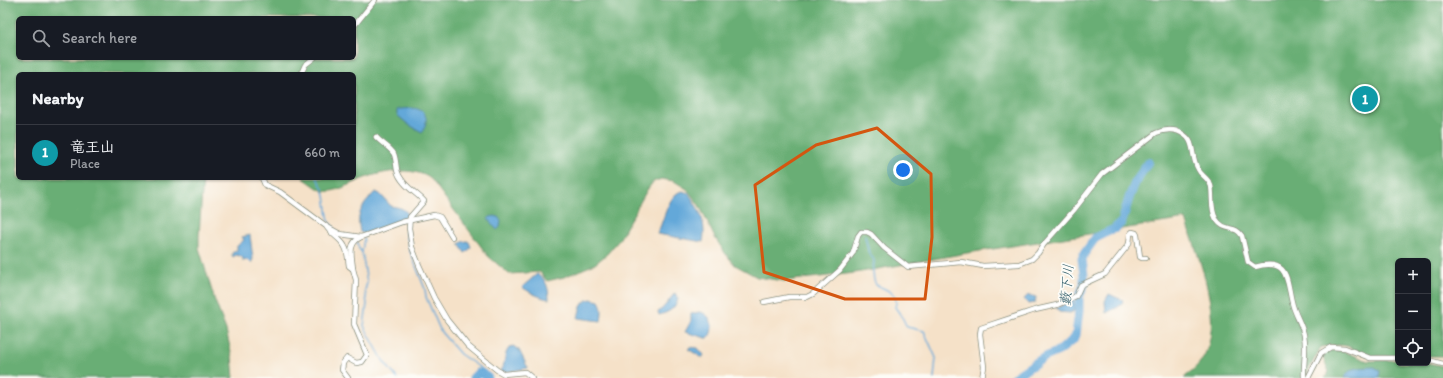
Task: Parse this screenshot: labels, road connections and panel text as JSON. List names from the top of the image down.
{
  "water": ["藪下川"],
  "page": {
    "search": "Search here",
    "heading": "Nearby",
    "pins": "1",
    "list": [
      {
        "mark": "1",
        "name": "竜王山",
        "note": "Place",
        "value": "660 m"
      }
    ],
    "map_buttons": ["+", "−"]
  }
}
